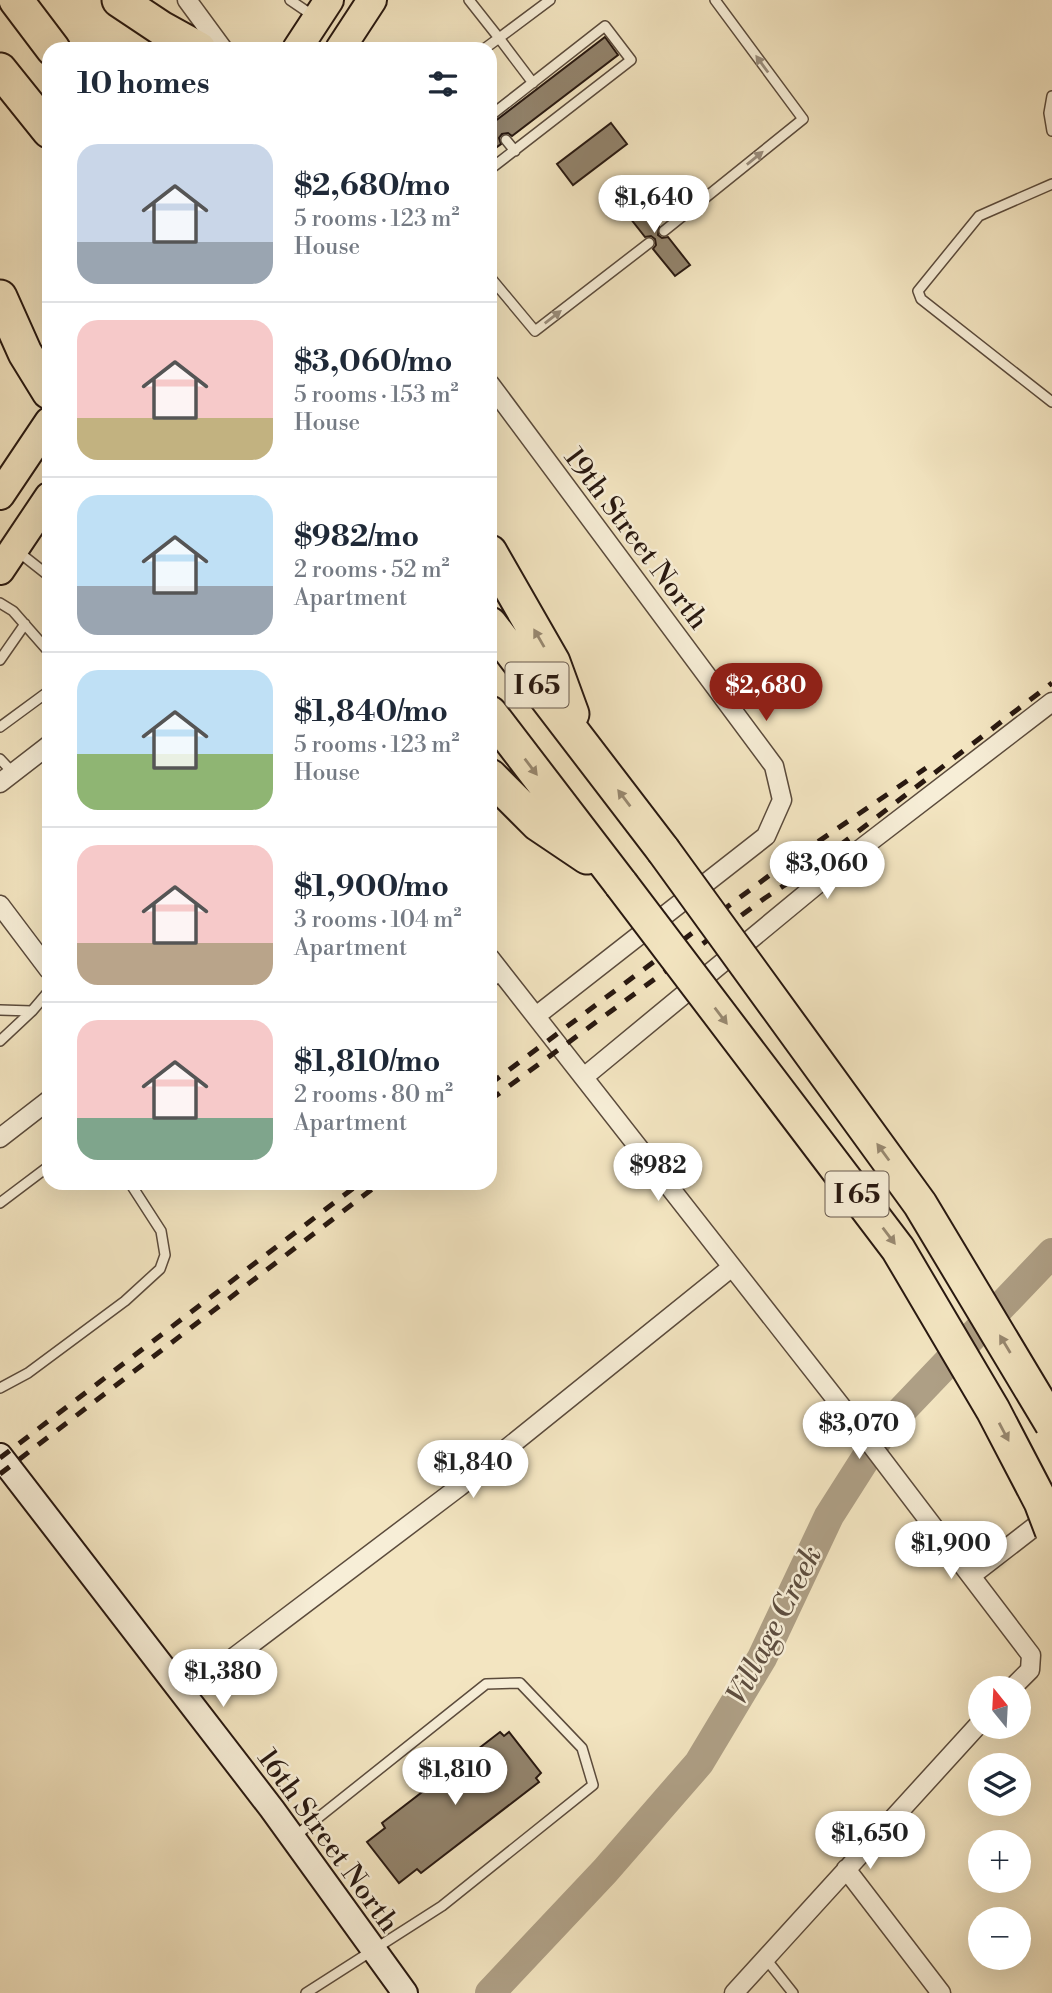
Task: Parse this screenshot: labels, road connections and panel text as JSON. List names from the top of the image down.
{
  "streets": {
    "highway": ["I 65"],
    "street": ["19th Street North", "16th Street North"]
  },
  "water": ["Village Creek"],
  "north": "top",
  "page": {
    "heading": "10 homes",
    "list": [
      {
        "name": "$2,680/mo",
        "note": "5 rooms · 123 m² · House"
      },
      {
        "name": "$3,060/mo",
        "note": "5 rooms · 153 m² · House"
      },
      {
        "name": "$982/mo",
        "note": "2 rooms · 52 m² · Apartment"
      },
      {
        "name": "$1,840/mo",
        "note": "5 rooms · 123 m² · House"
      },
      {
        "name": "$1,900/mo",
        "note": "3 rooms · 104 m² · Apartment"
      },
      {
        "name": "$1,810/mo",
        "note": "2 rooms · 80 m² · Apartment"
      }
    ],
    "price": [
      "$1,640",
      "$2,680",
      "$3,060",
      "$982",
      "$3,070",
      "$1,840",
      "$1,900",
      "$1,380",
      "$1,810",
      "$1,650"
    ],
    "map_buttons": ["+", "−"]
  }
}
